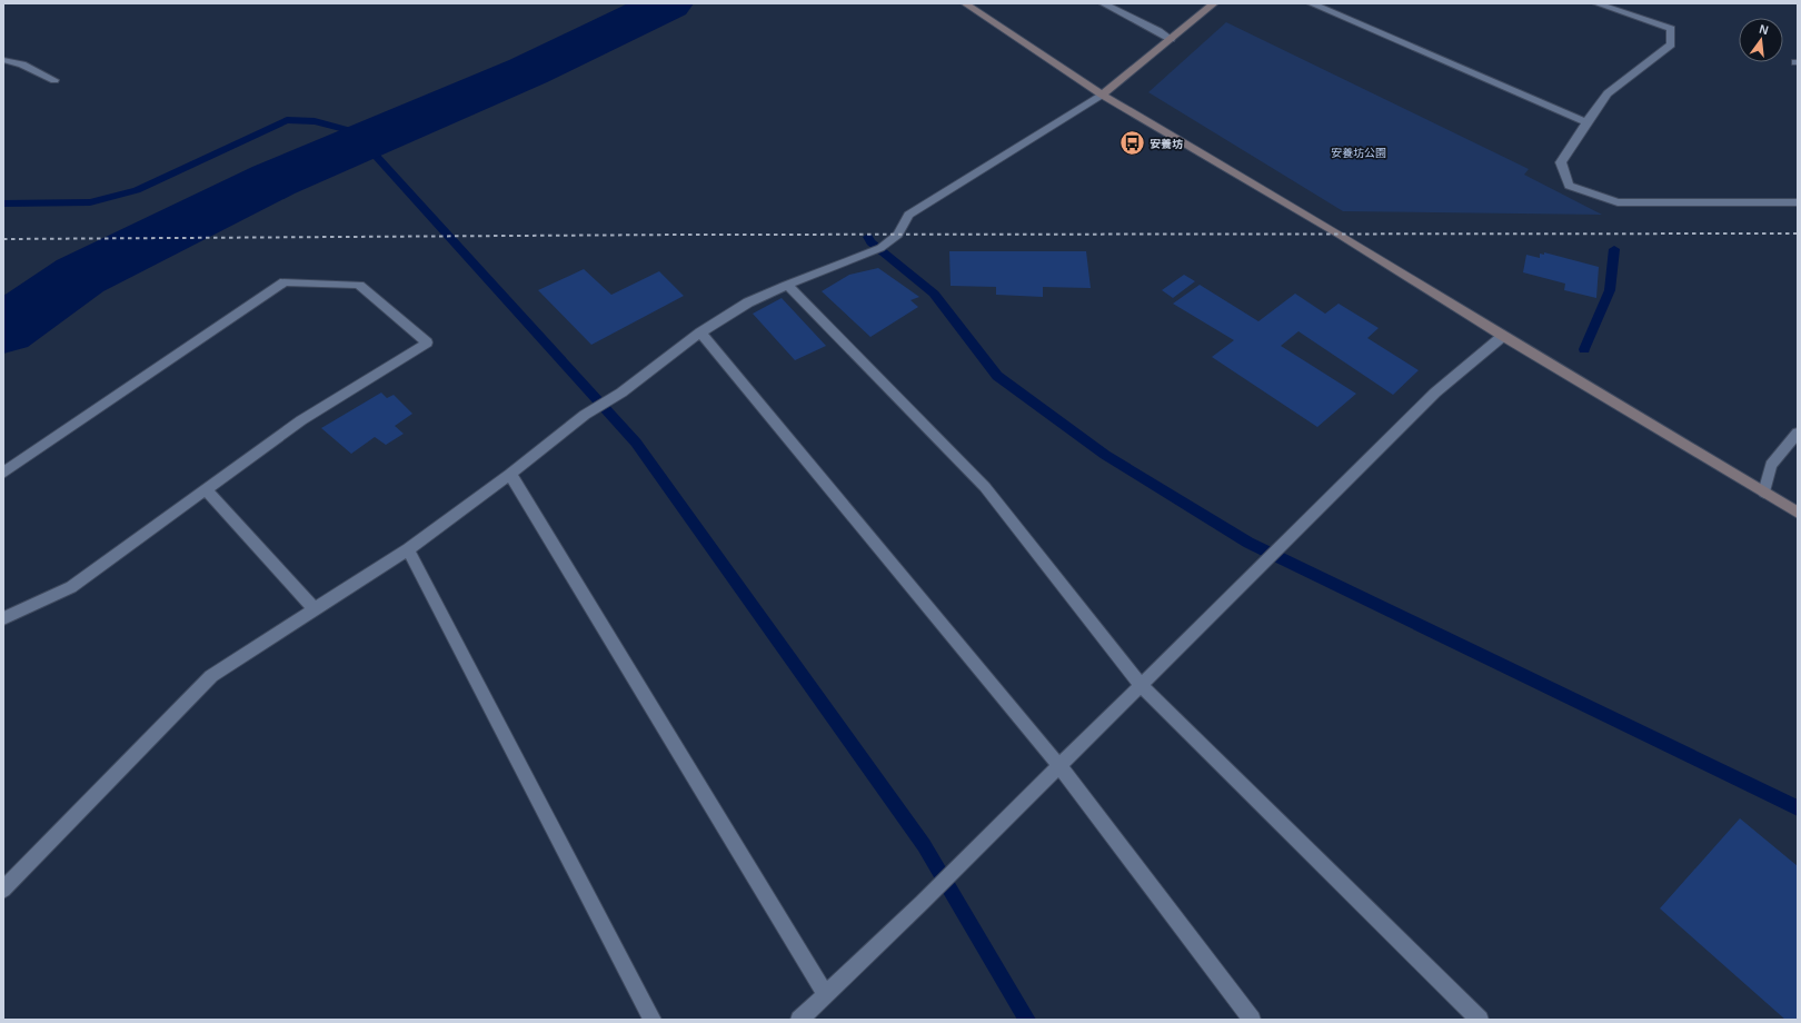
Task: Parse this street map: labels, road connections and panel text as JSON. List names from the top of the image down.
{
  "parks": ["安養坊公園"],
  "places": {
    "bus stop": ["安養坊"]
  },
  "north": "top"
}
